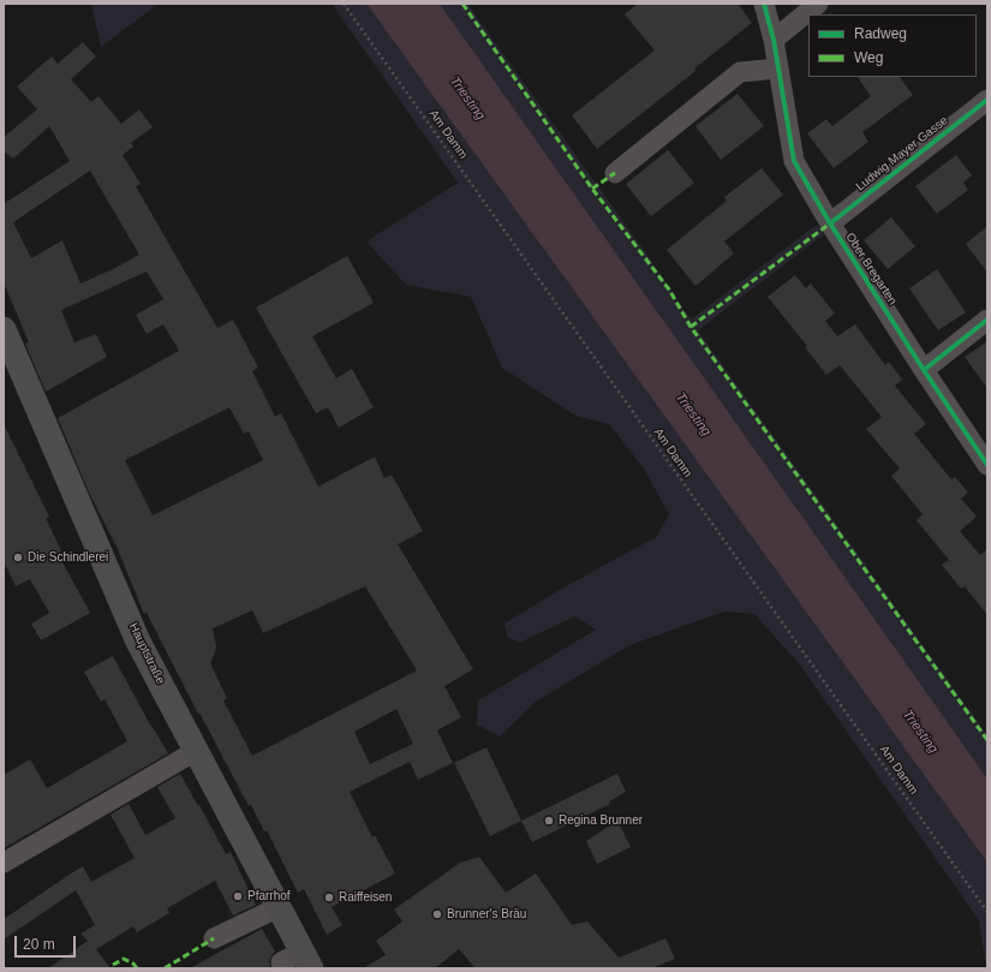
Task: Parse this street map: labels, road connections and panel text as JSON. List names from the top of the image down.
{
  "streets": {
    "main road": ["Hauptstraße"],
    "street": ["Ludwig Mayer Gasse", "Ober Bregarten"],
    "path": ["Am Damm"]
  },
  "crossings": [
    ["Ludwig Mayer Gasse", "Ober Bregarten"]
  ],
  "water": ["Triesting"],
  "places": [
    "Die Schindlerei",
    "Regina Brunner",
    "Pfarrhof",
    "Raiffeisen",
    "Brunner's Bräu"
  ],
  "legend": ["Radweg", "Weg"],
  "scale_bar": "20 m"
}
